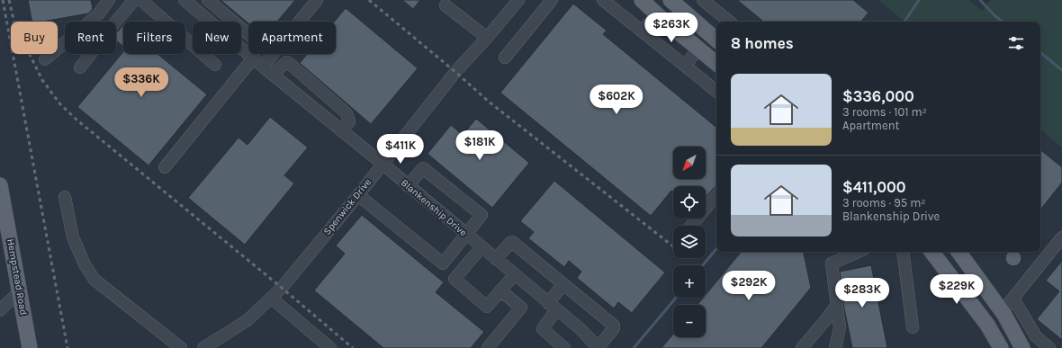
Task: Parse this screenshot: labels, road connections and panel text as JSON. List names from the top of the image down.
{
  "streets": {
    "main road": ["Hempstead Road"],
    "street": ["Spenwick Drive", "Blankenship Drive"]
  },
  "crossings": [
    ["Spenwick Drive", "Blankenship Drive"]
  ],
  "north": "bottom left",
  "page": {
    "price": [
      "$263K",
      "$336K",
      "$602K",
      "$181K",
      "$411K",
      "$292K",
      "$229K",
      "$283K"
    ],
    "chip": [
      "Buy",
      "Rent",
      "Filters",
      "New",
      "Apartment"
    ],
    "heading": "8 homes",
    "list": [
      {
        "name": "$336,000",
        "note": "3 rooms · 101 m² · Apartment"
      },
      {
        "name": "$411,000",
        "note": "3 rooms · 95 m² · Blankenship Drive"
      }
    ],
    "map_buttons": ["+", "−"]
  }
}
